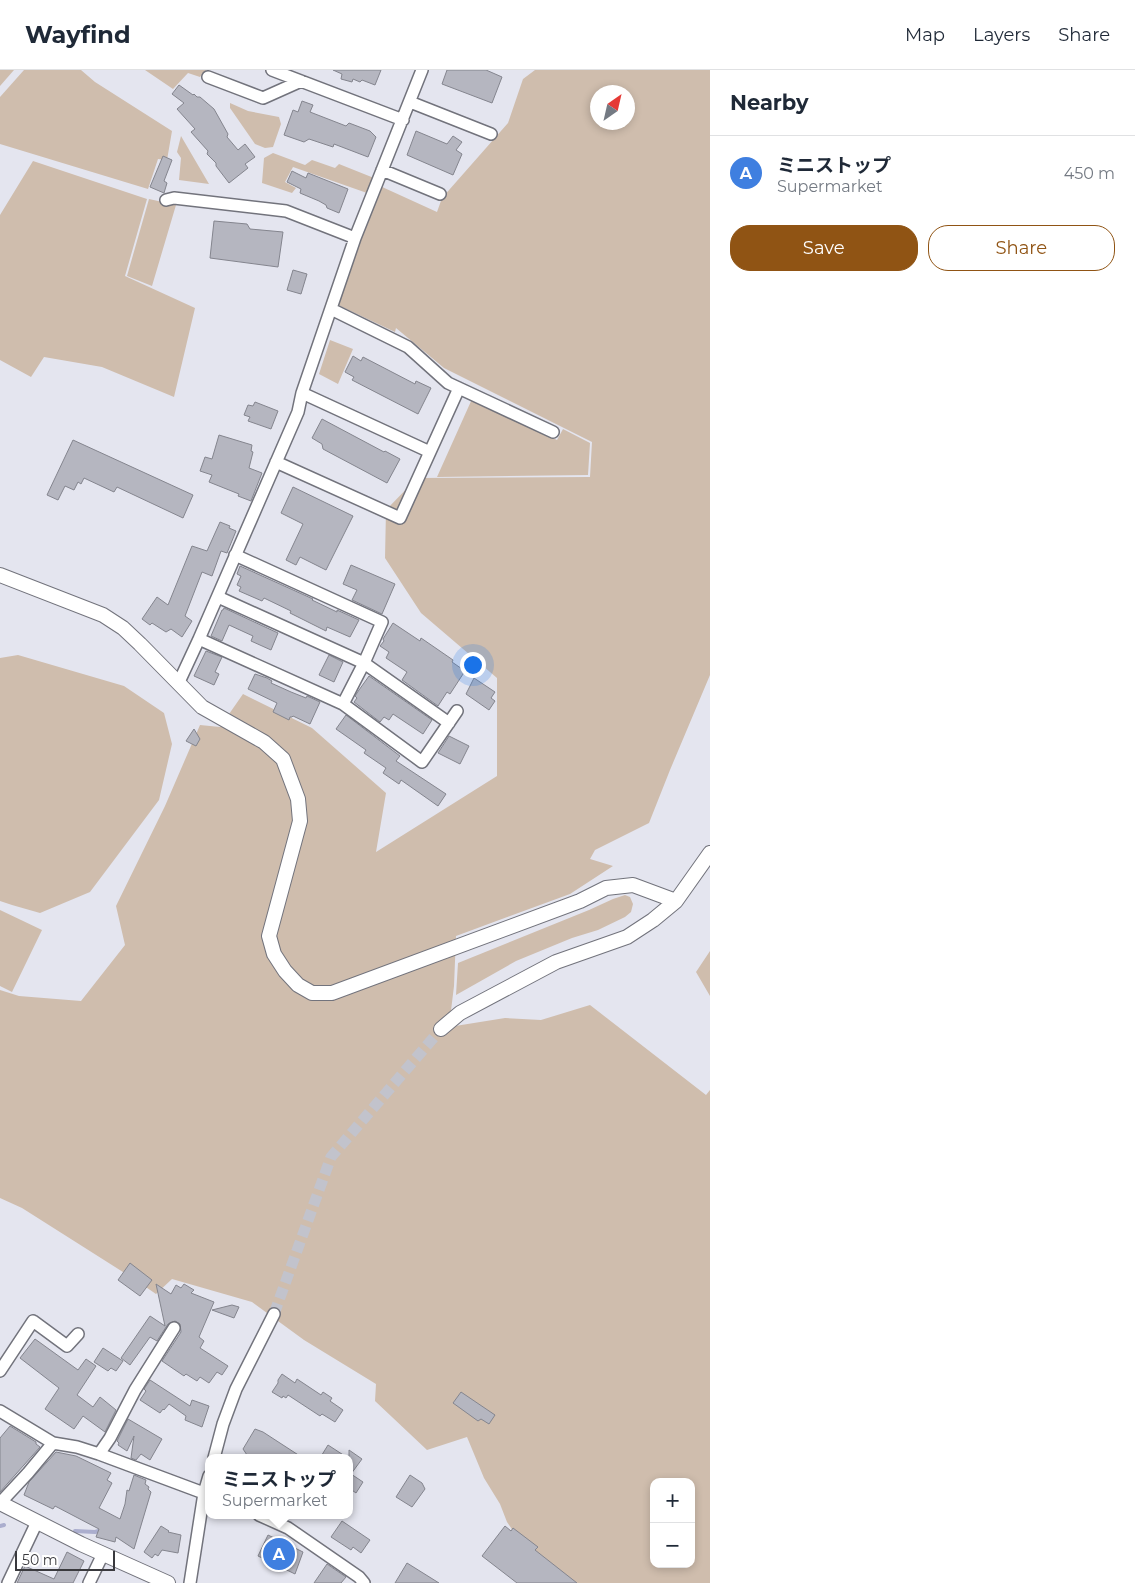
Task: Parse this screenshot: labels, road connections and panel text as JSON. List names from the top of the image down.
{
  "scale_bar": "50 m",
  "north": "top right",
  "page": {
    "header": "Wayfind",
    "nav": ["Map", "Layers", "Share"],
    "heading": "Nearby",
    "list": [
      {
        "mark": "A",
        "name": "ミニストップ",
        "note": "Supermarket",
        "value": "450 m"
      }
    ],
    "buttons": ["Save", "Share"],
    "popup": ["ミニストップ", "Supermarket"],
    "map_buttons": ["+", "−"],
    "pins": "A",
    "scale": "50 m"
  }
}
